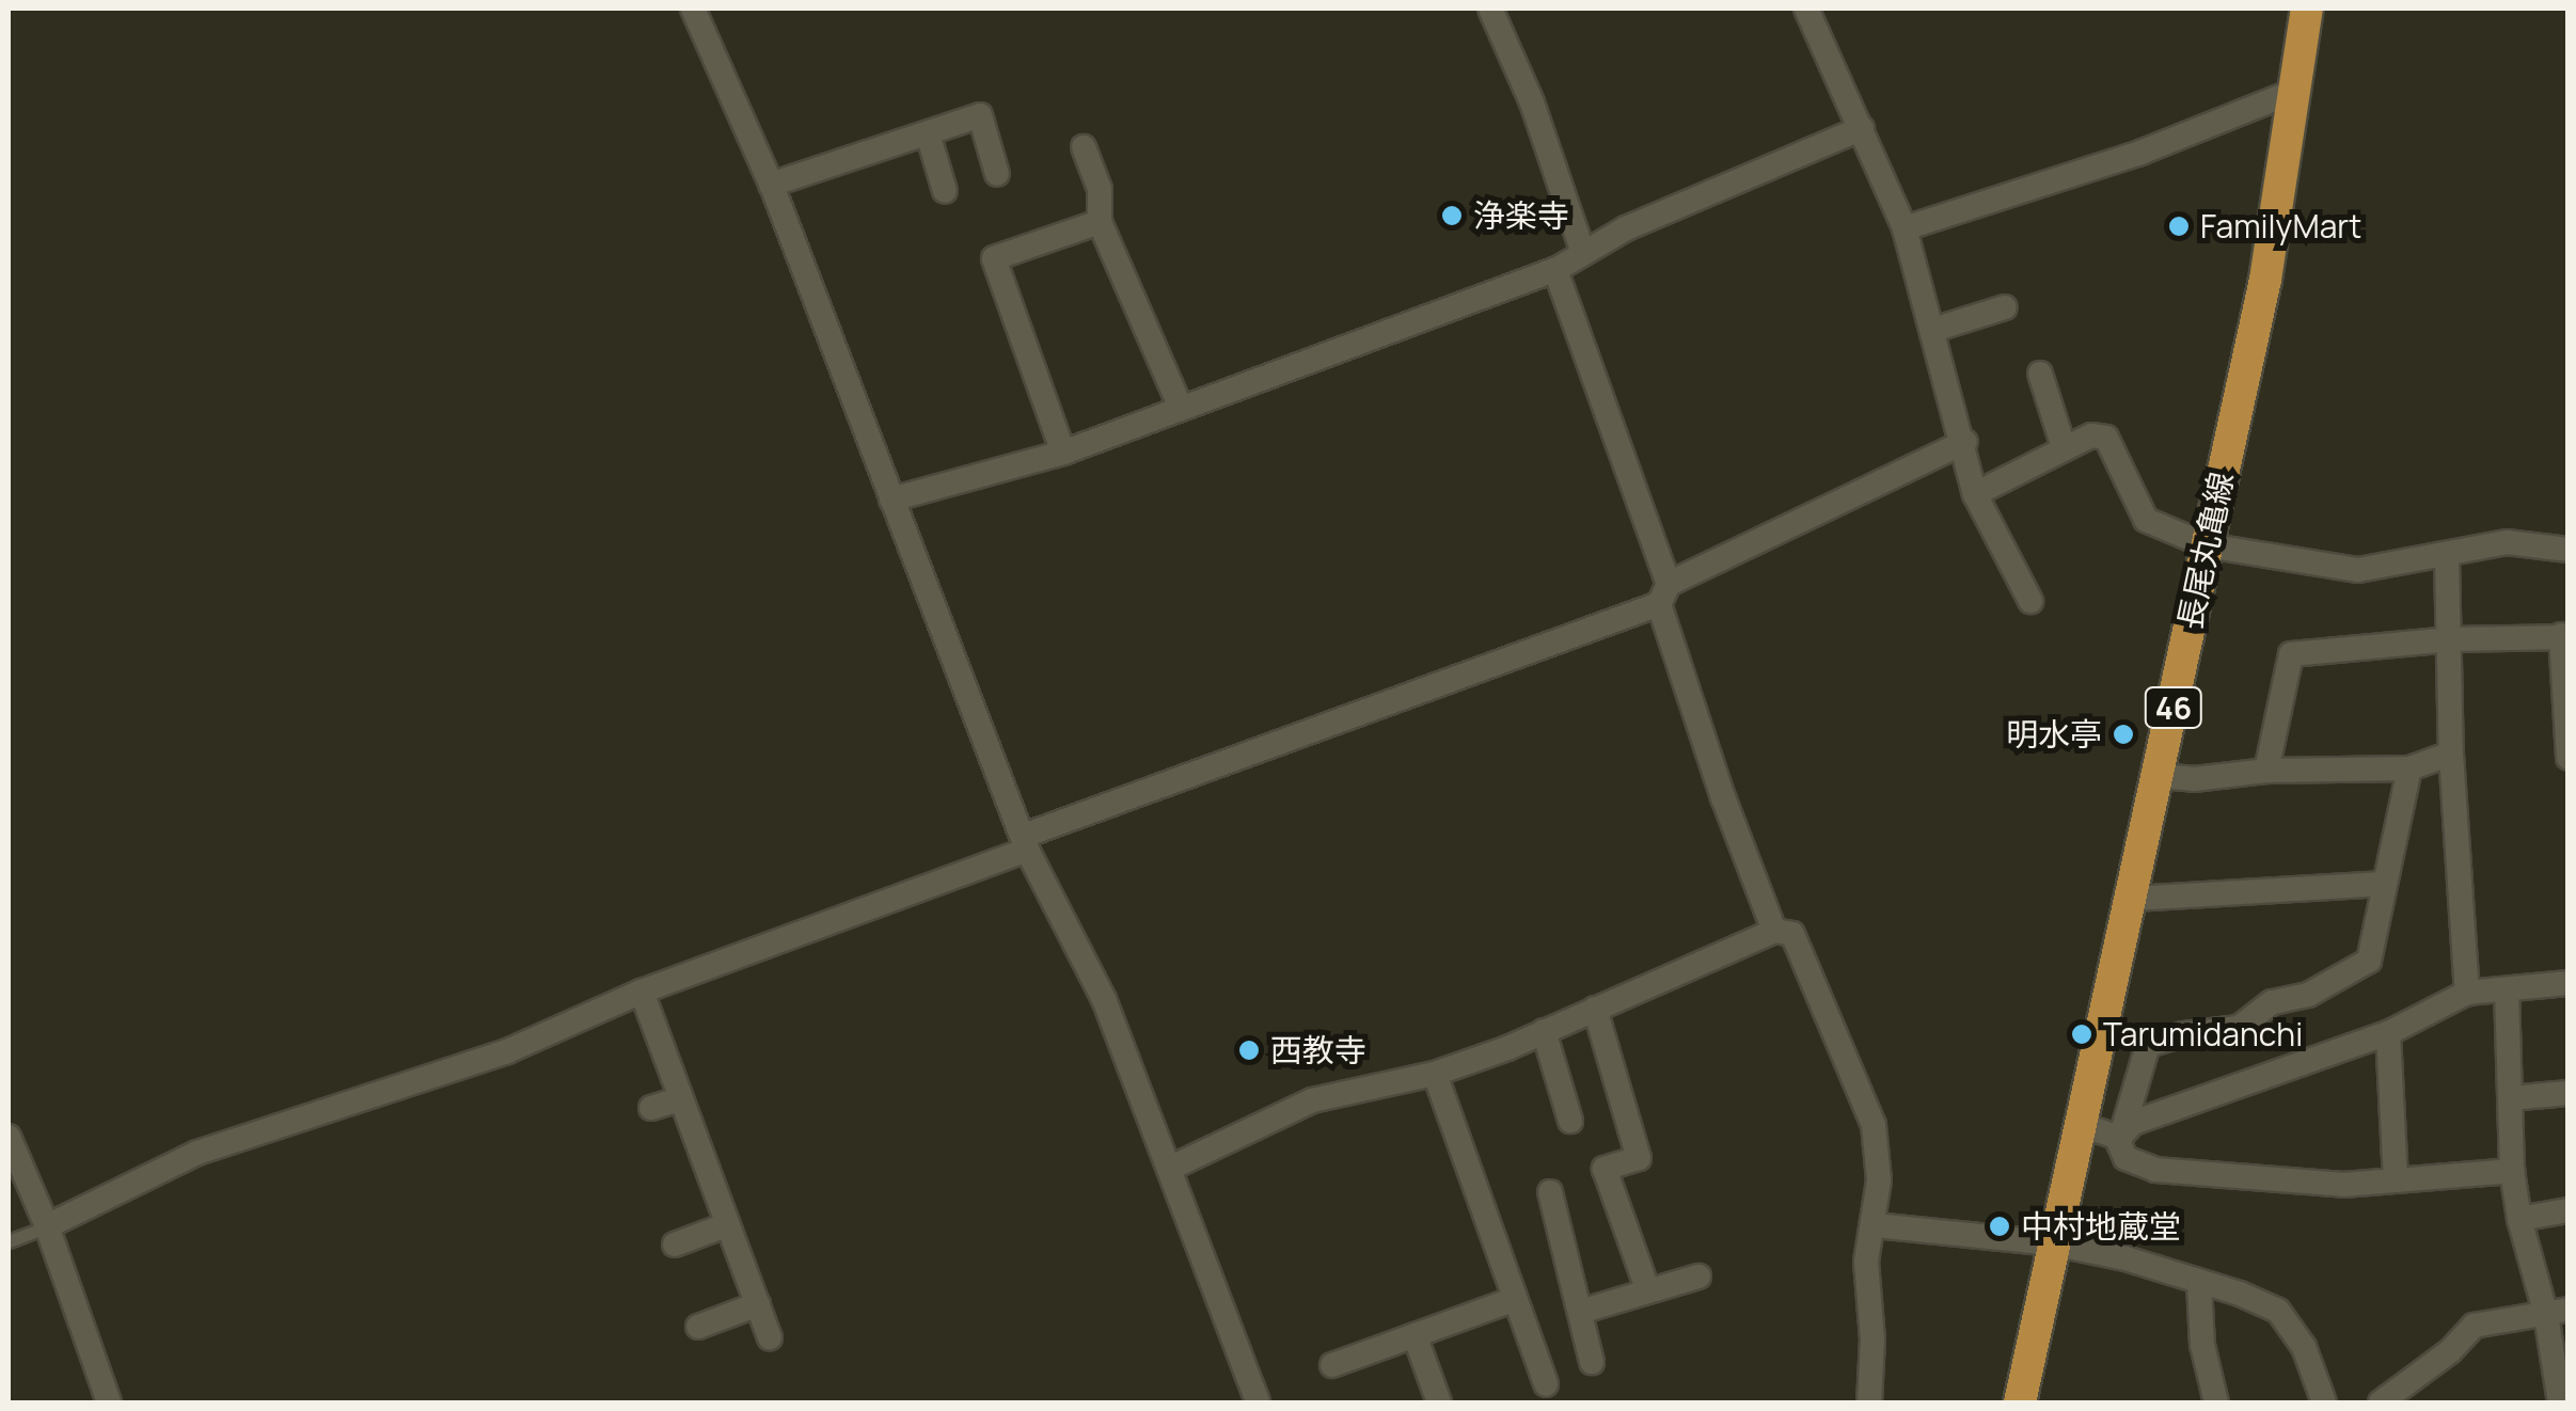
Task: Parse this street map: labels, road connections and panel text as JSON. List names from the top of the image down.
{
  "streets": {
    "main road": ["長尾丸亀線", "46"]
  },
  "places": [
    "浄楽寺",
    "FamilyMart",
    "明水亭",
    "Tarumidanchi",
    "西教寺",
    "中村地蔵堂"
  ]
}
